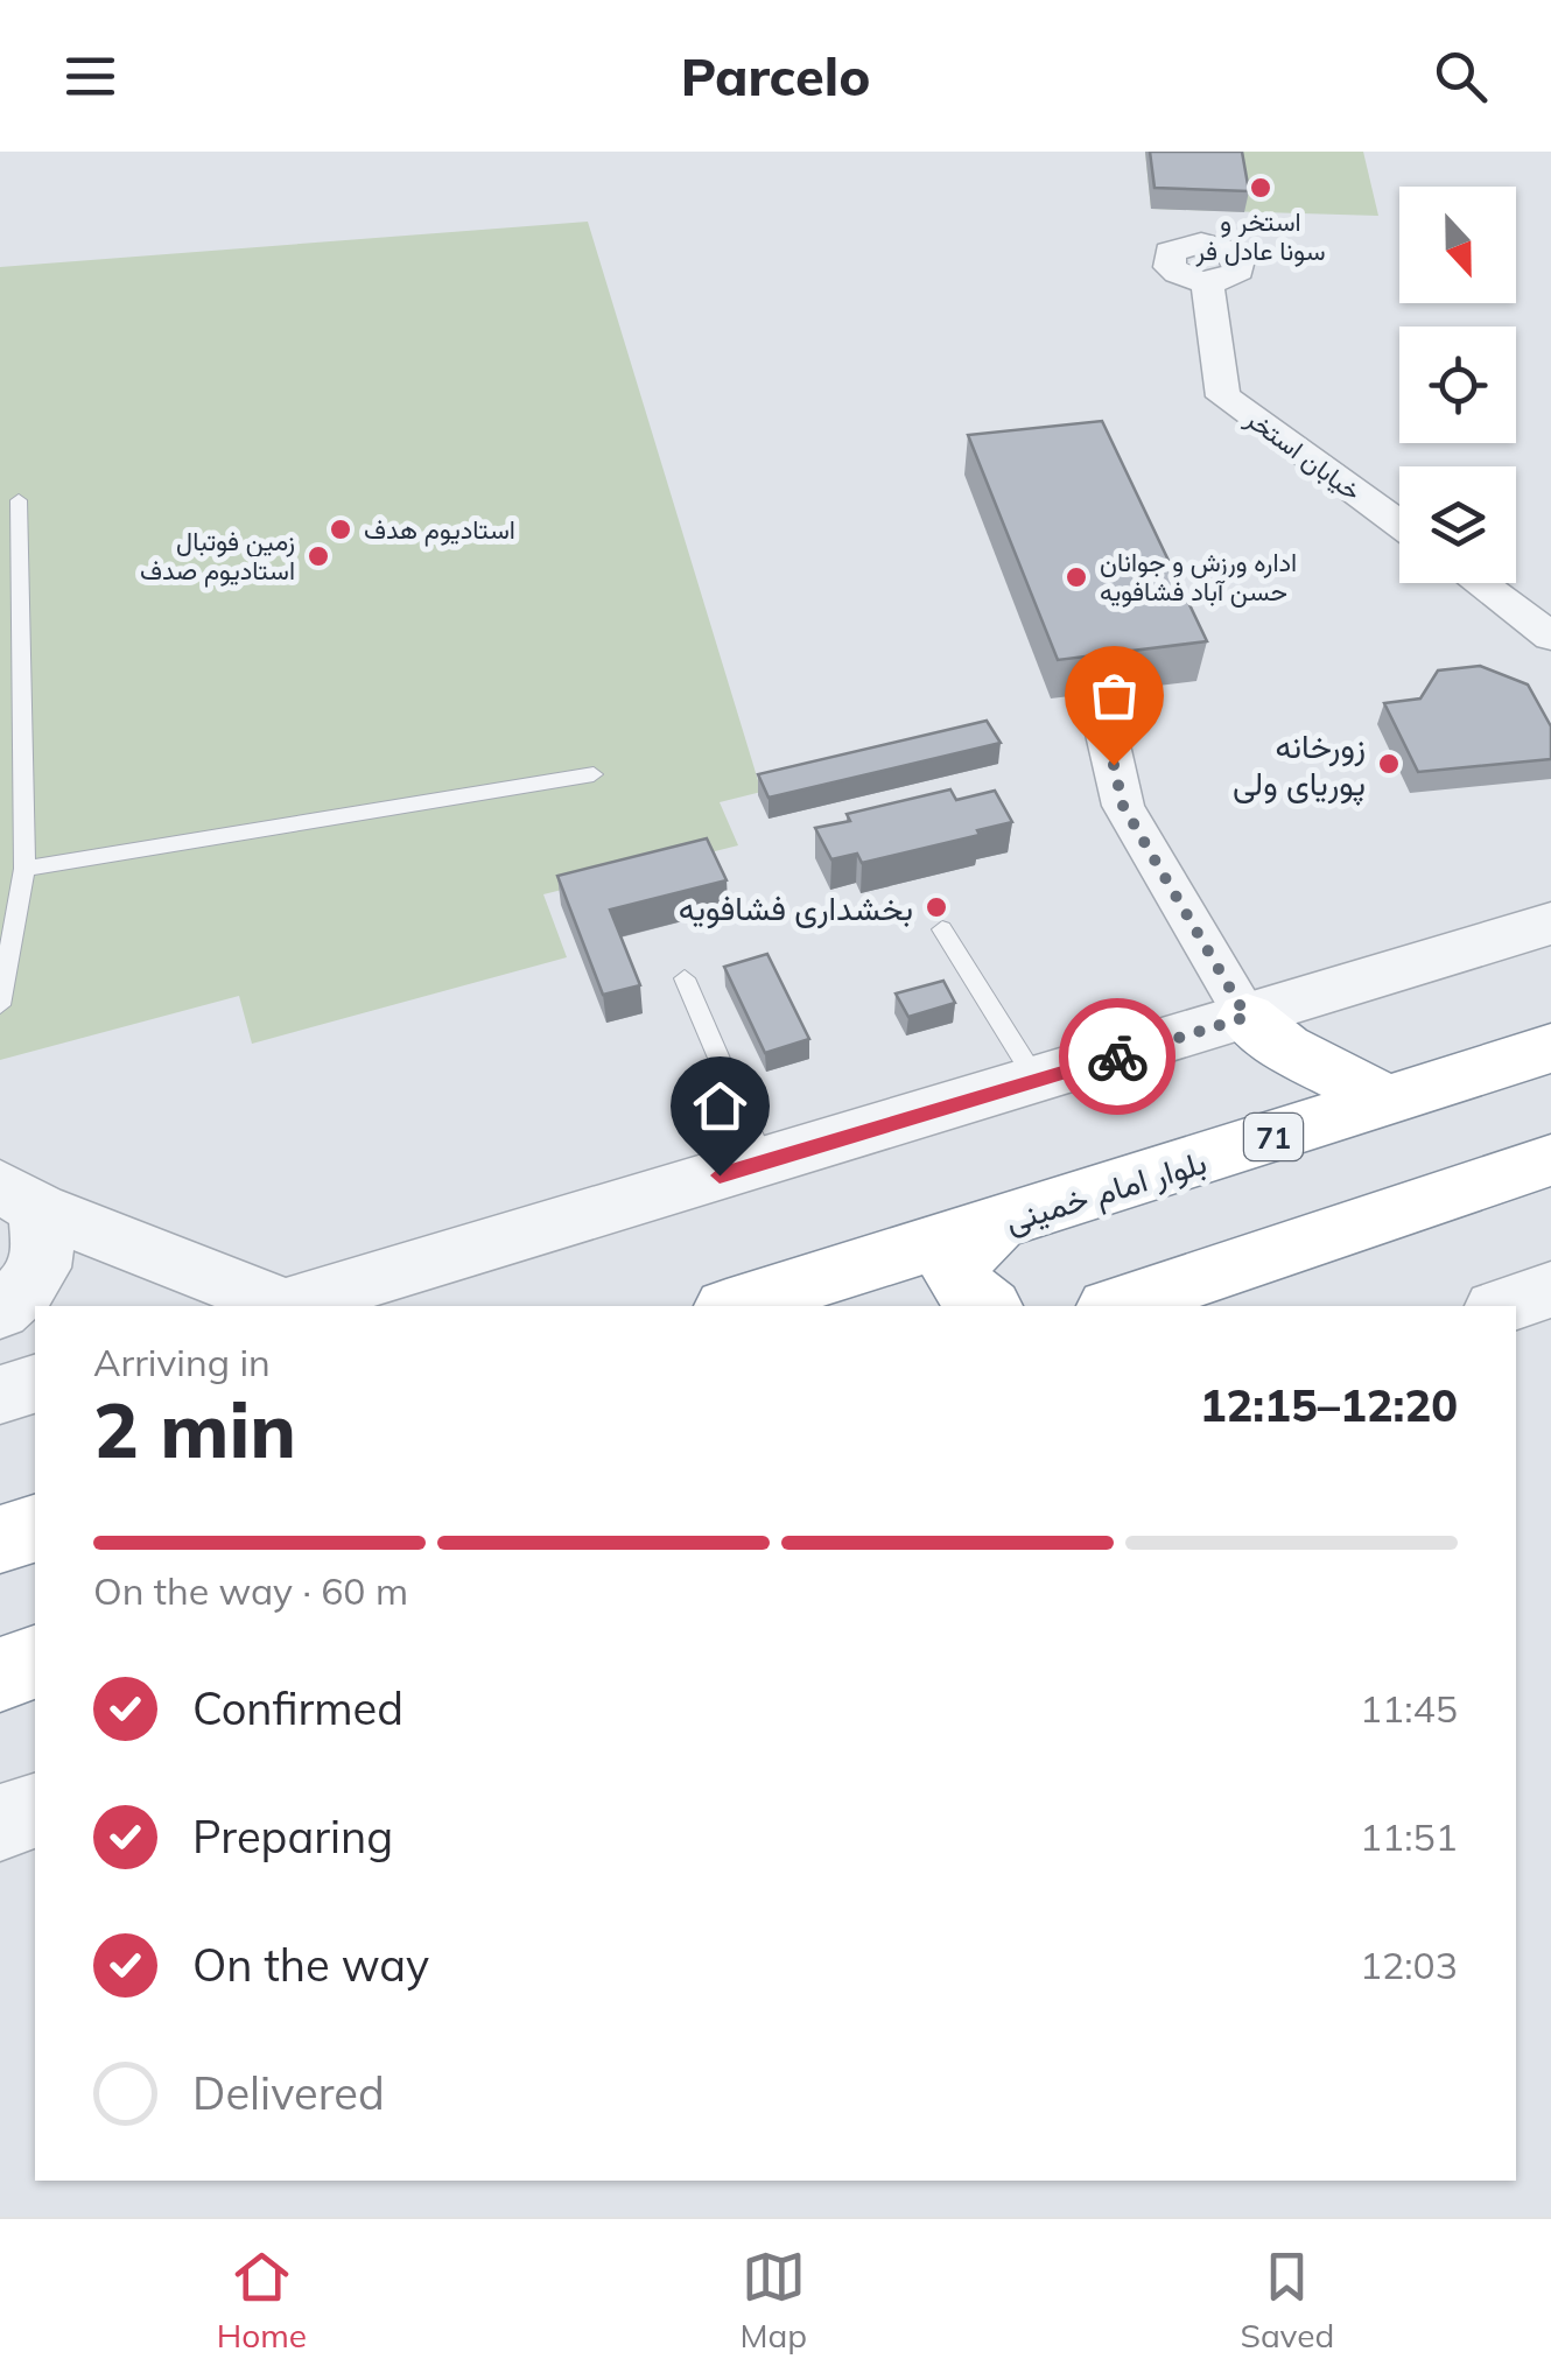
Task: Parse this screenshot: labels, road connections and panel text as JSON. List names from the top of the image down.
{
  "streets": {
    "highway": ["71", "بلوار امام خمینی"],
    "street": ["خیابان استخر"]
  },
  "places": [
    "استخر و سونا عادل فر",
    "استادیوم هدف",
    "زمین فوتبال استادیوم صدف",
    "اداره ورزش و جوانان حسن آباد فشافویه",
    "زورخانه پوریای ولی",
    "بخشداری فشافویه"
  ],
  "north": "bottom",
  "page": {
    "header": "Parcelo",
    "heading": ["2 min", "Arriving in", "12:15–12:20"],
    "bar": "On the way · 60 m",
    "list": [
      ["Confirmed", "11:45"],
      ["Preparing", "11:51"],
      ["On the way", "12:03"],
      "Delivered"
    ],
    "tabs": ["Home", "Map", "Saved"]
  }
}
